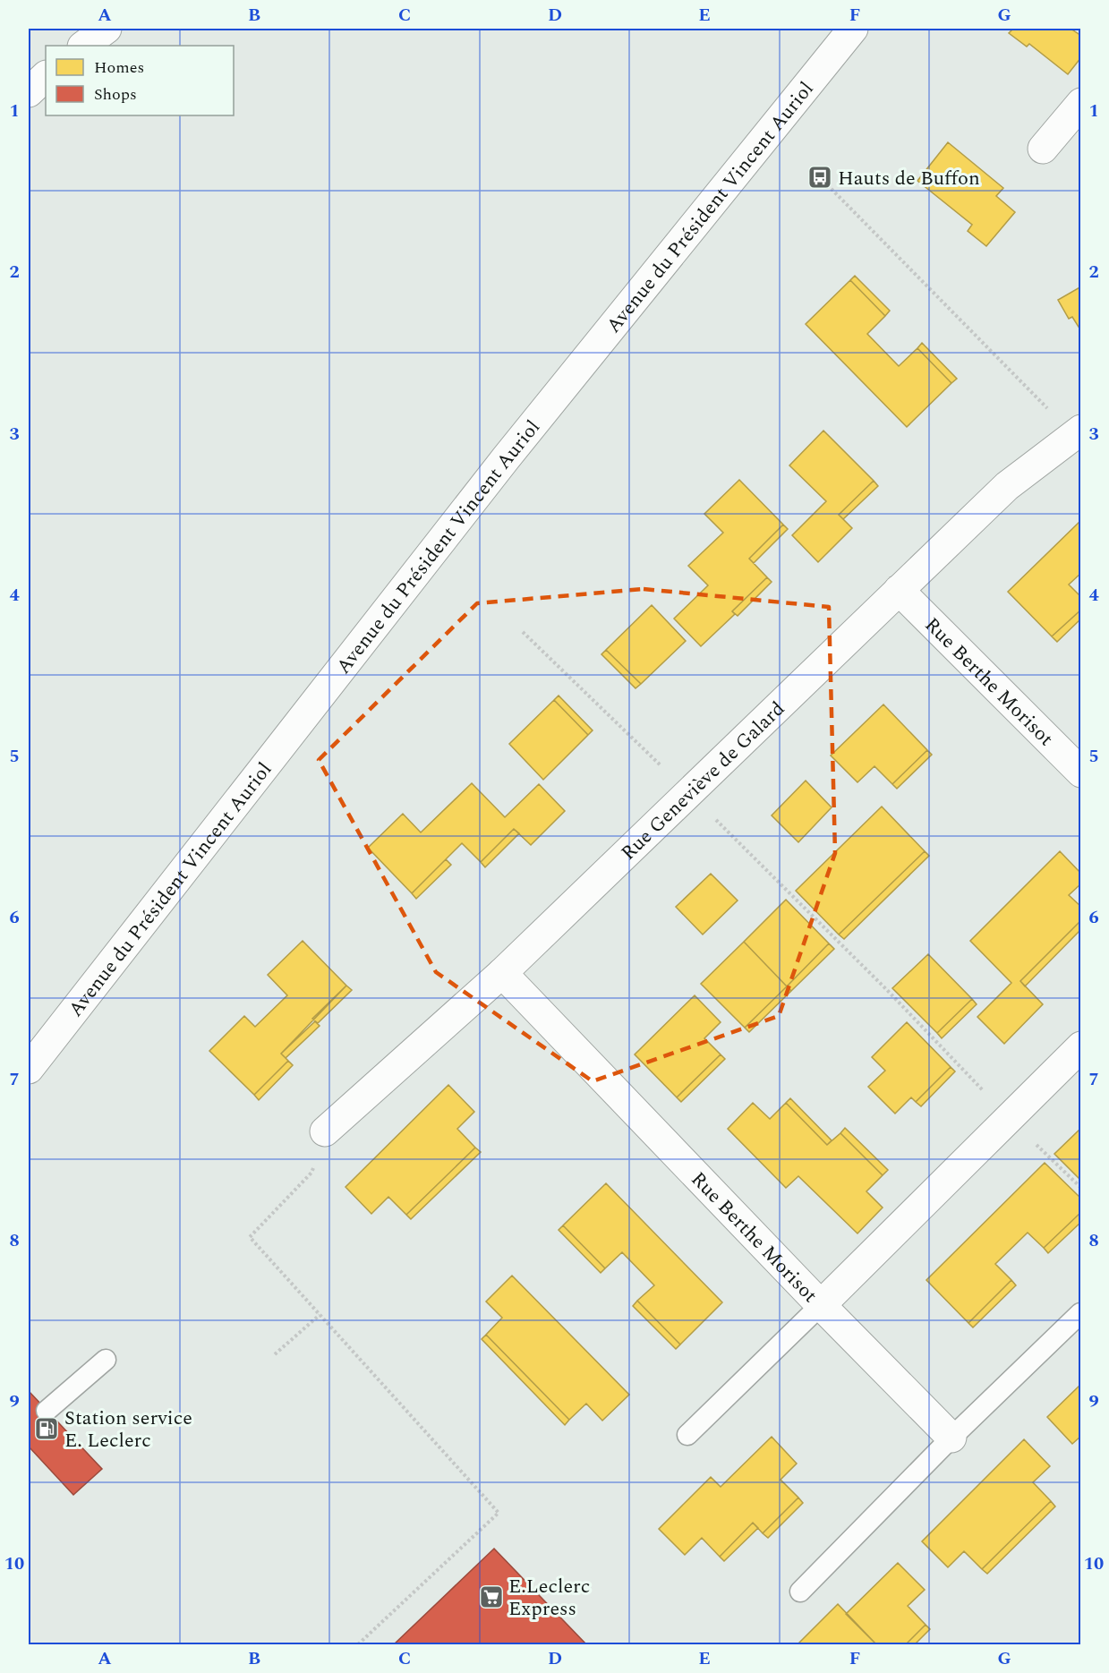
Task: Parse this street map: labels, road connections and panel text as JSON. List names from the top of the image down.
{
  "streets": {
    "street": ["Avenue du Président Vincent Auriol", "Rue Berthe Morisot", "Rue Geneviève de Galard"]
  },
  "crossings": [
    ["Rue Berthe Morisot", "Rue Geneviève de Galard"]
  ],
  "places": {
    "bus stop": ["Hauts de Buffon"],
    "fuel station": ["Station service E. Leclerc"],
    "supermarket": ["E.Leclerc Express"]
  },
  "legend": ["Homes", "Shops"],
  "grid": {
    "columns": [
      "A",
      "B",
      "C",
      "D",
      "E",
      "F",
      "G"
    ],
    "rows": [
      "1",
      "2",
      "3",
      "4",
      "5",
      "6",
      "7",
      "8",
      "9",
      "10"
    ]
  }
}
